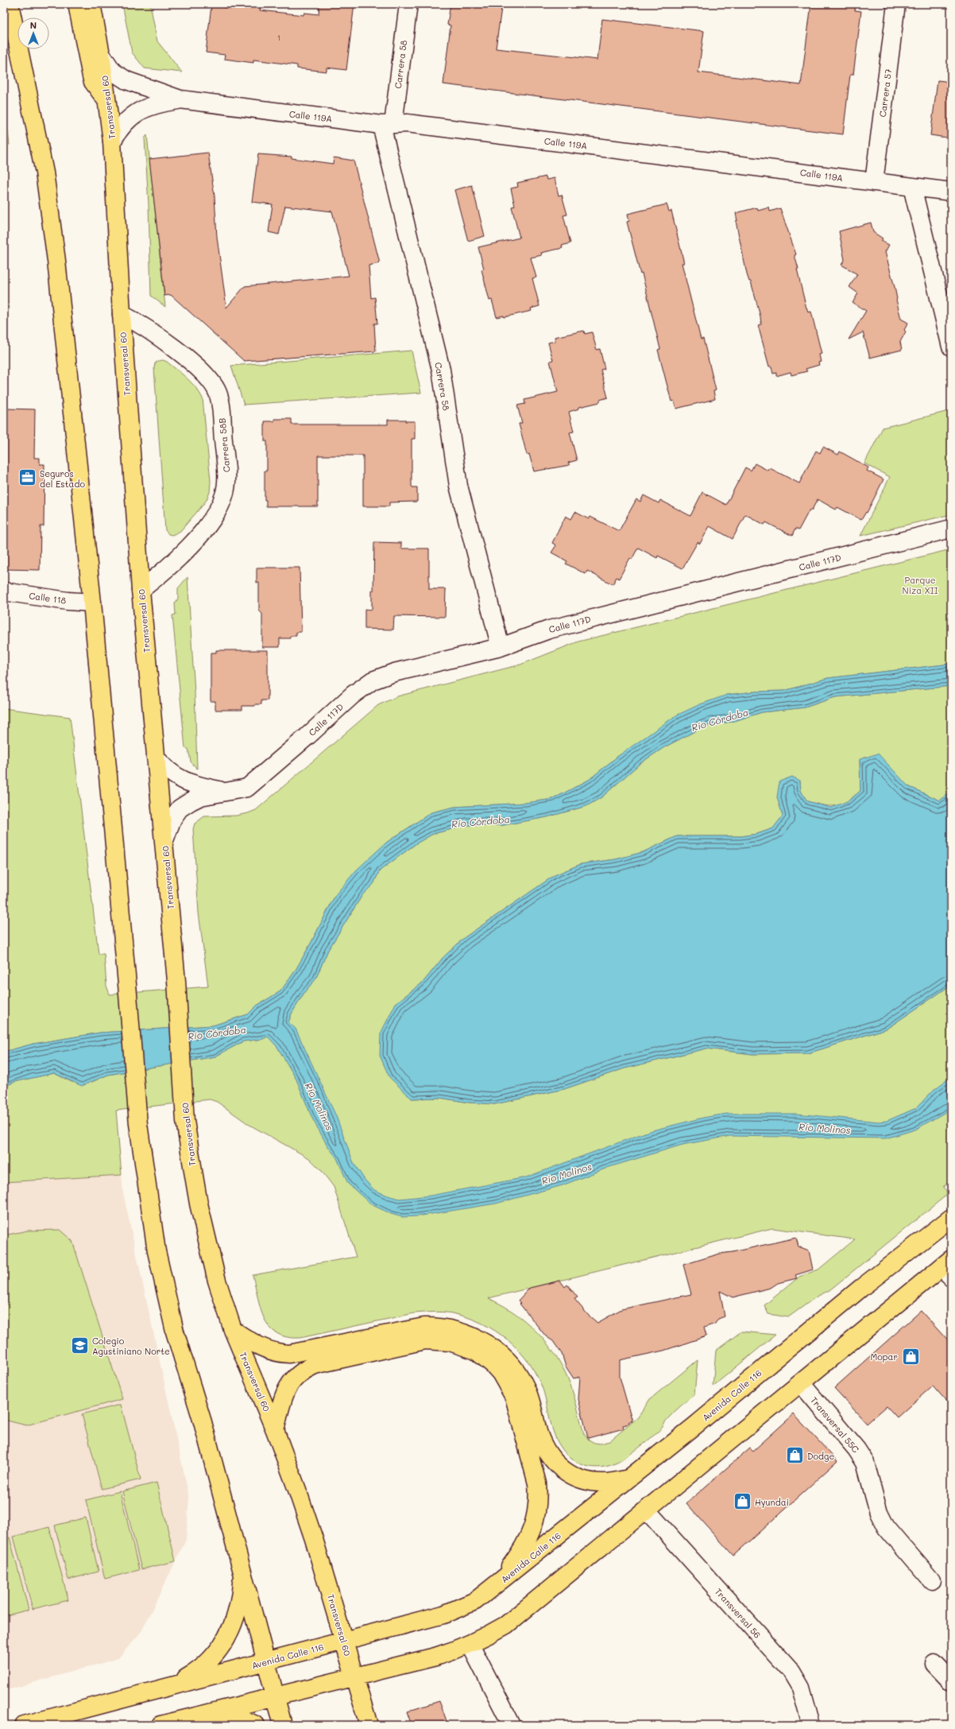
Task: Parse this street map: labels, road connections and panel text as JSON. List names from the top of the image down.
{
  "streets": {
    "main road": ["Transversal 60", "Avenida Calle 116"],
    "street": [
      "Carrera 58",
      "Carrera 57",
      "Calle 119A",
      "Carrera 58B",
      "Calle 117D",
      "Calle 118",
      "Transversal 55C",
      "Transversal 56"
    ]
  },
  "crossings": [
    ["Carrera 58", "Calle 119A"],
    ["Carrera 58", "Calle 117D"],
    ["Carrera 57", "Calle 119A"],
    ["Transversal 60", "Calle 119A"],
    ["Transversal 60", "Carrera 58B"],
    ["Transversal 60", "Calle 117D"],
    ["Transversal 60", "Avenida Calle 116"]
  ],
  "water": ["Río Córdoba", "Río Molinos"],
  "parks": ["Parque Niza XII"],
  "places": {
    "office": ["Seguros del Estado"],
    "school or university": ["Colegio Agustiniano Norte"],
    "shop": ["Mopar", "Dodge", "Hyundai"]
  },
  "house_numbers": ["1"],
  "north": "top"
}
